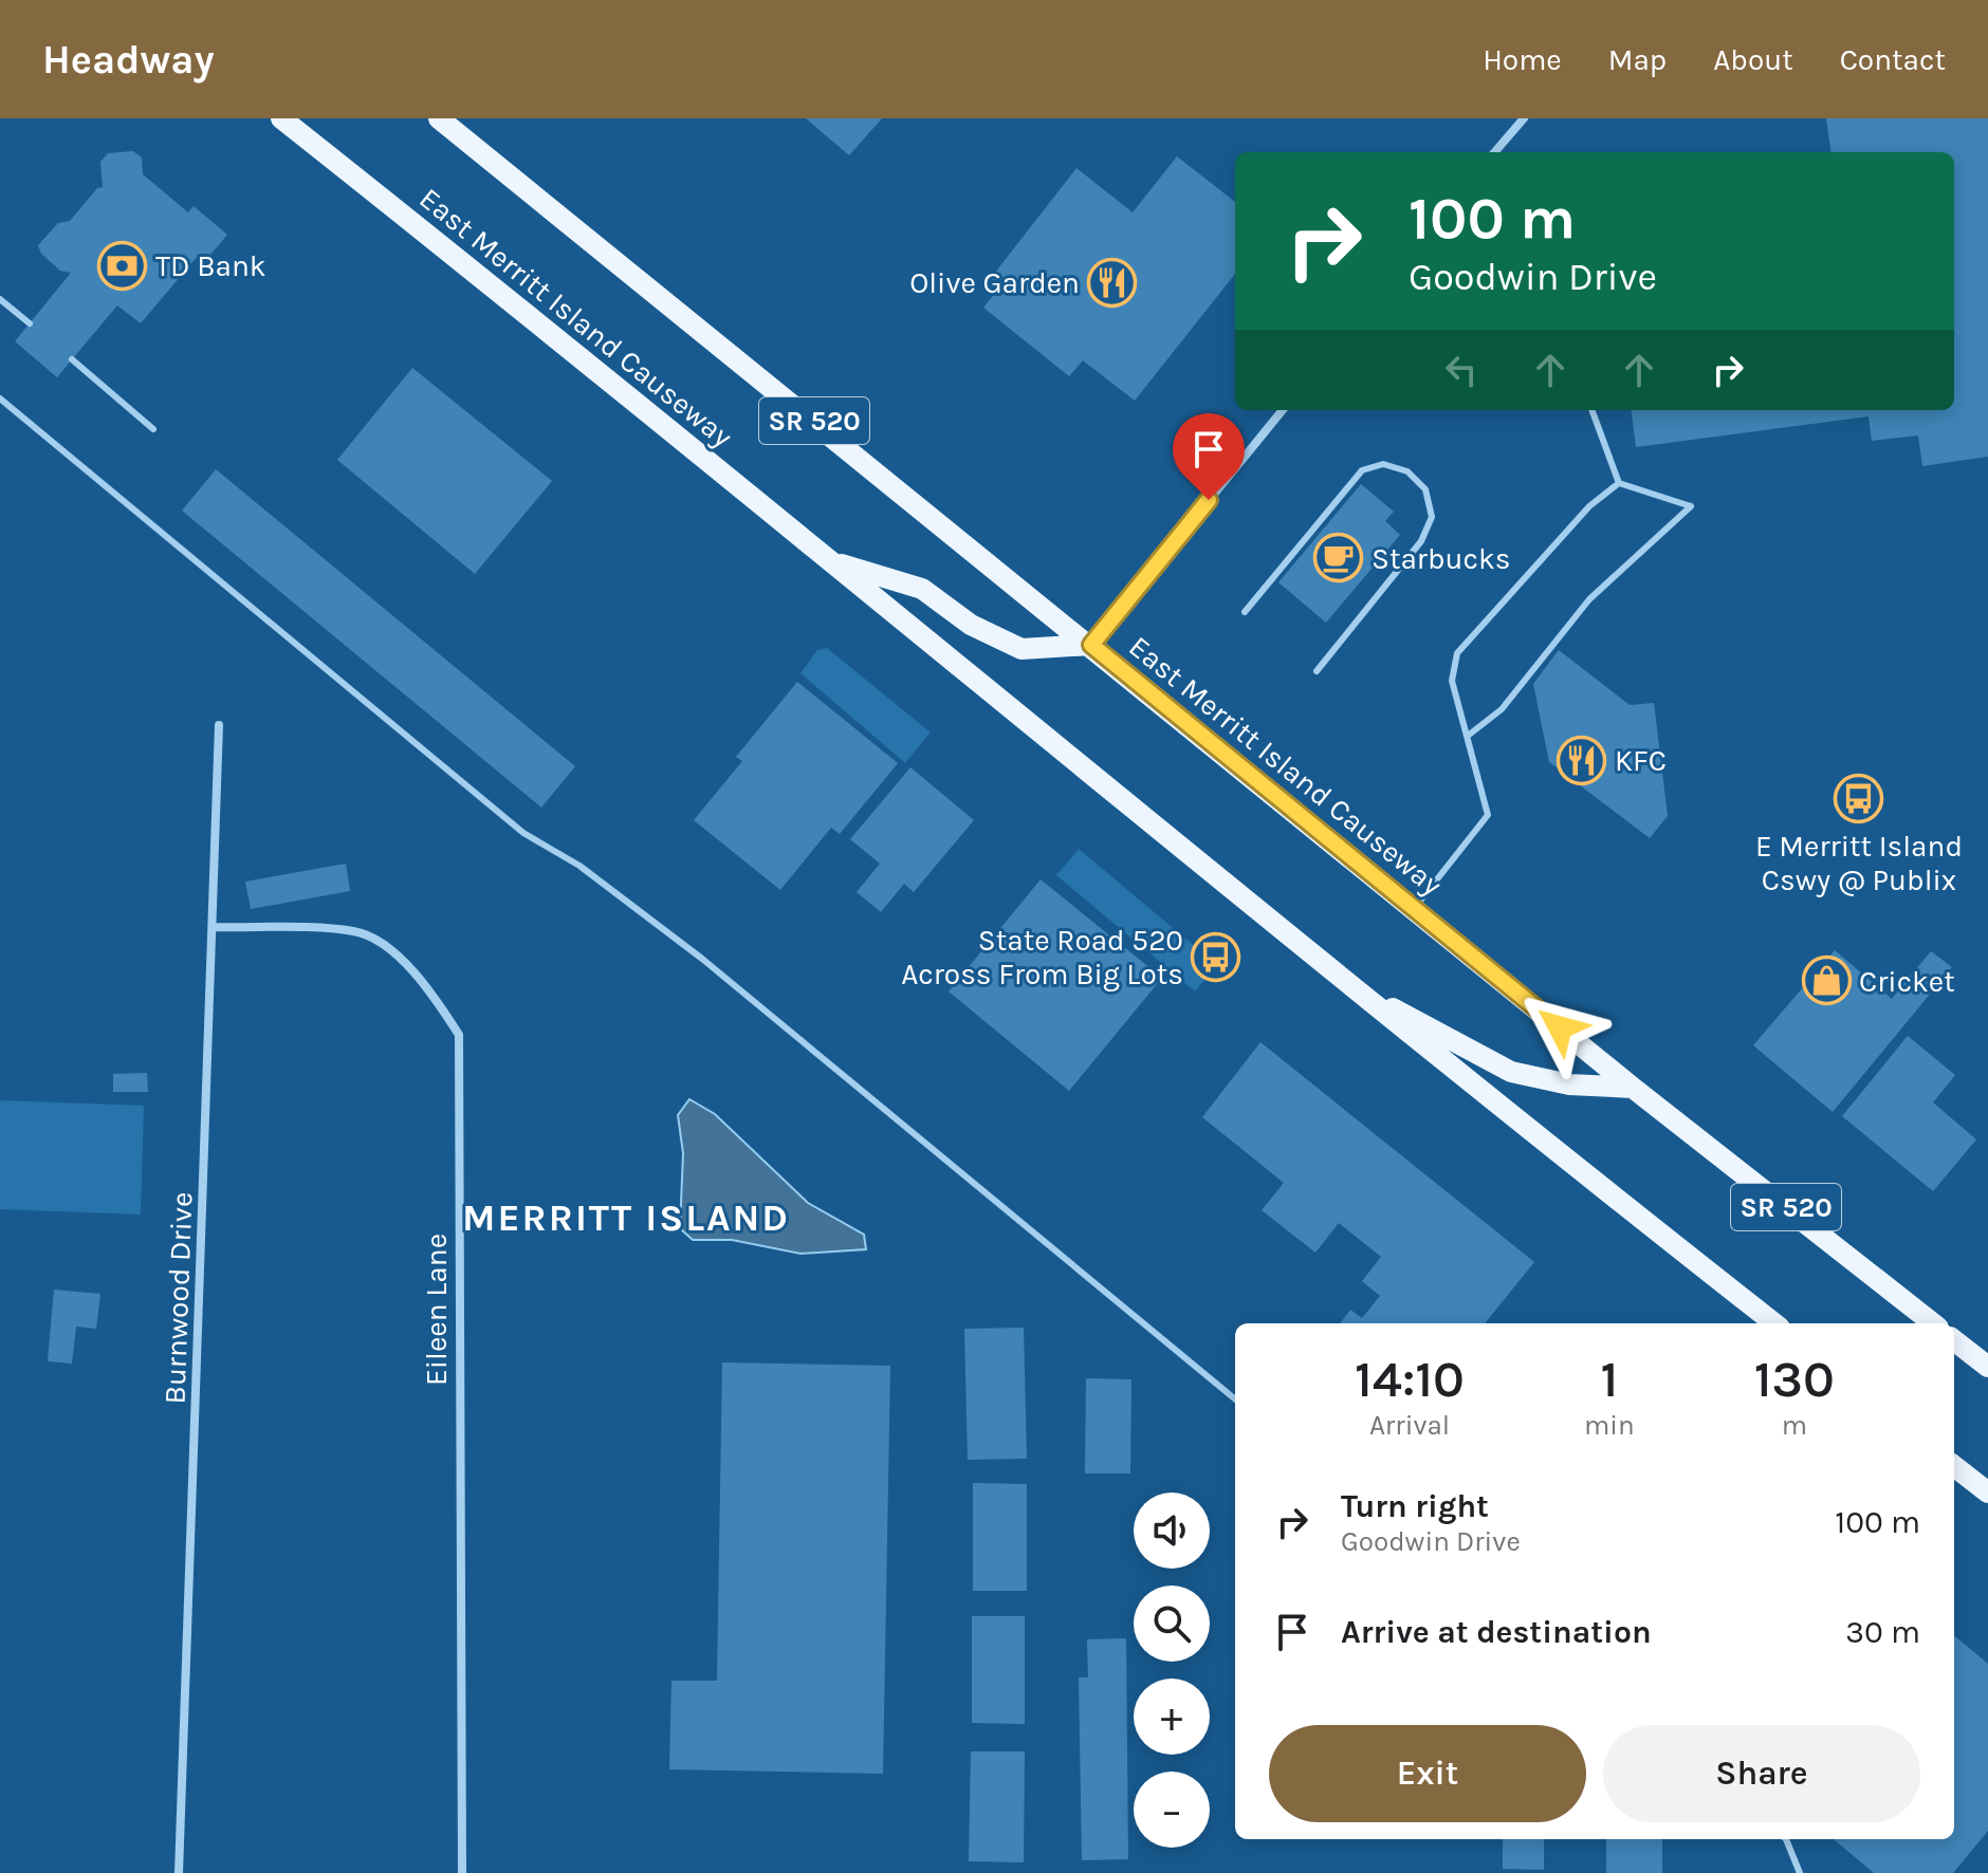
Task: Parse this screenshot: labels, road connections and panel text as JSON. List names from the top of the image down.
{
  "streets": {
    "main road": ["East Merritt Island Causeway", "SR 520"],
    "street": ["Burnwood Drive", "Eileen Lane"]
  },
  "crossings": [
    ["Burnwood Drive", "Eileen Lane"]
  ],
  "districts": ["MERRITT ISLAND"],
  "places": {
    "bank": ["TD Bank"],
    "restaurant": ["Olive Garden", "KFC"],
    "cafe": ["Starbucks"],
    "bus stop": ["E Merritt Island Cswy @ Publix", "State Road 520 Across From Big Lots"],
    "shop": ["Cricket"]
  },
  "page": {
    "header": "Headway",
    "nav": [
      "Home",
      "Map",
      "About",
      "Contact"
    ],
    "turn": ["100 m", "Goodwin Drive"],
    "eta": [
      "14:10",
      "Arrival",
      "1",
      "min",
      "130",
      "m"
    ],
    "list": [
      {
        "name": "Turn right",
        "note": "Goodwin Drive",
        "value": "100 m"
      },
      {
        "name": "Arrive at destination",
        "value": "30 m"
      }
    ],
    "map_buttons": ["+", "−"],
    "buttons": ["Exit", "Share"]
  }
}
